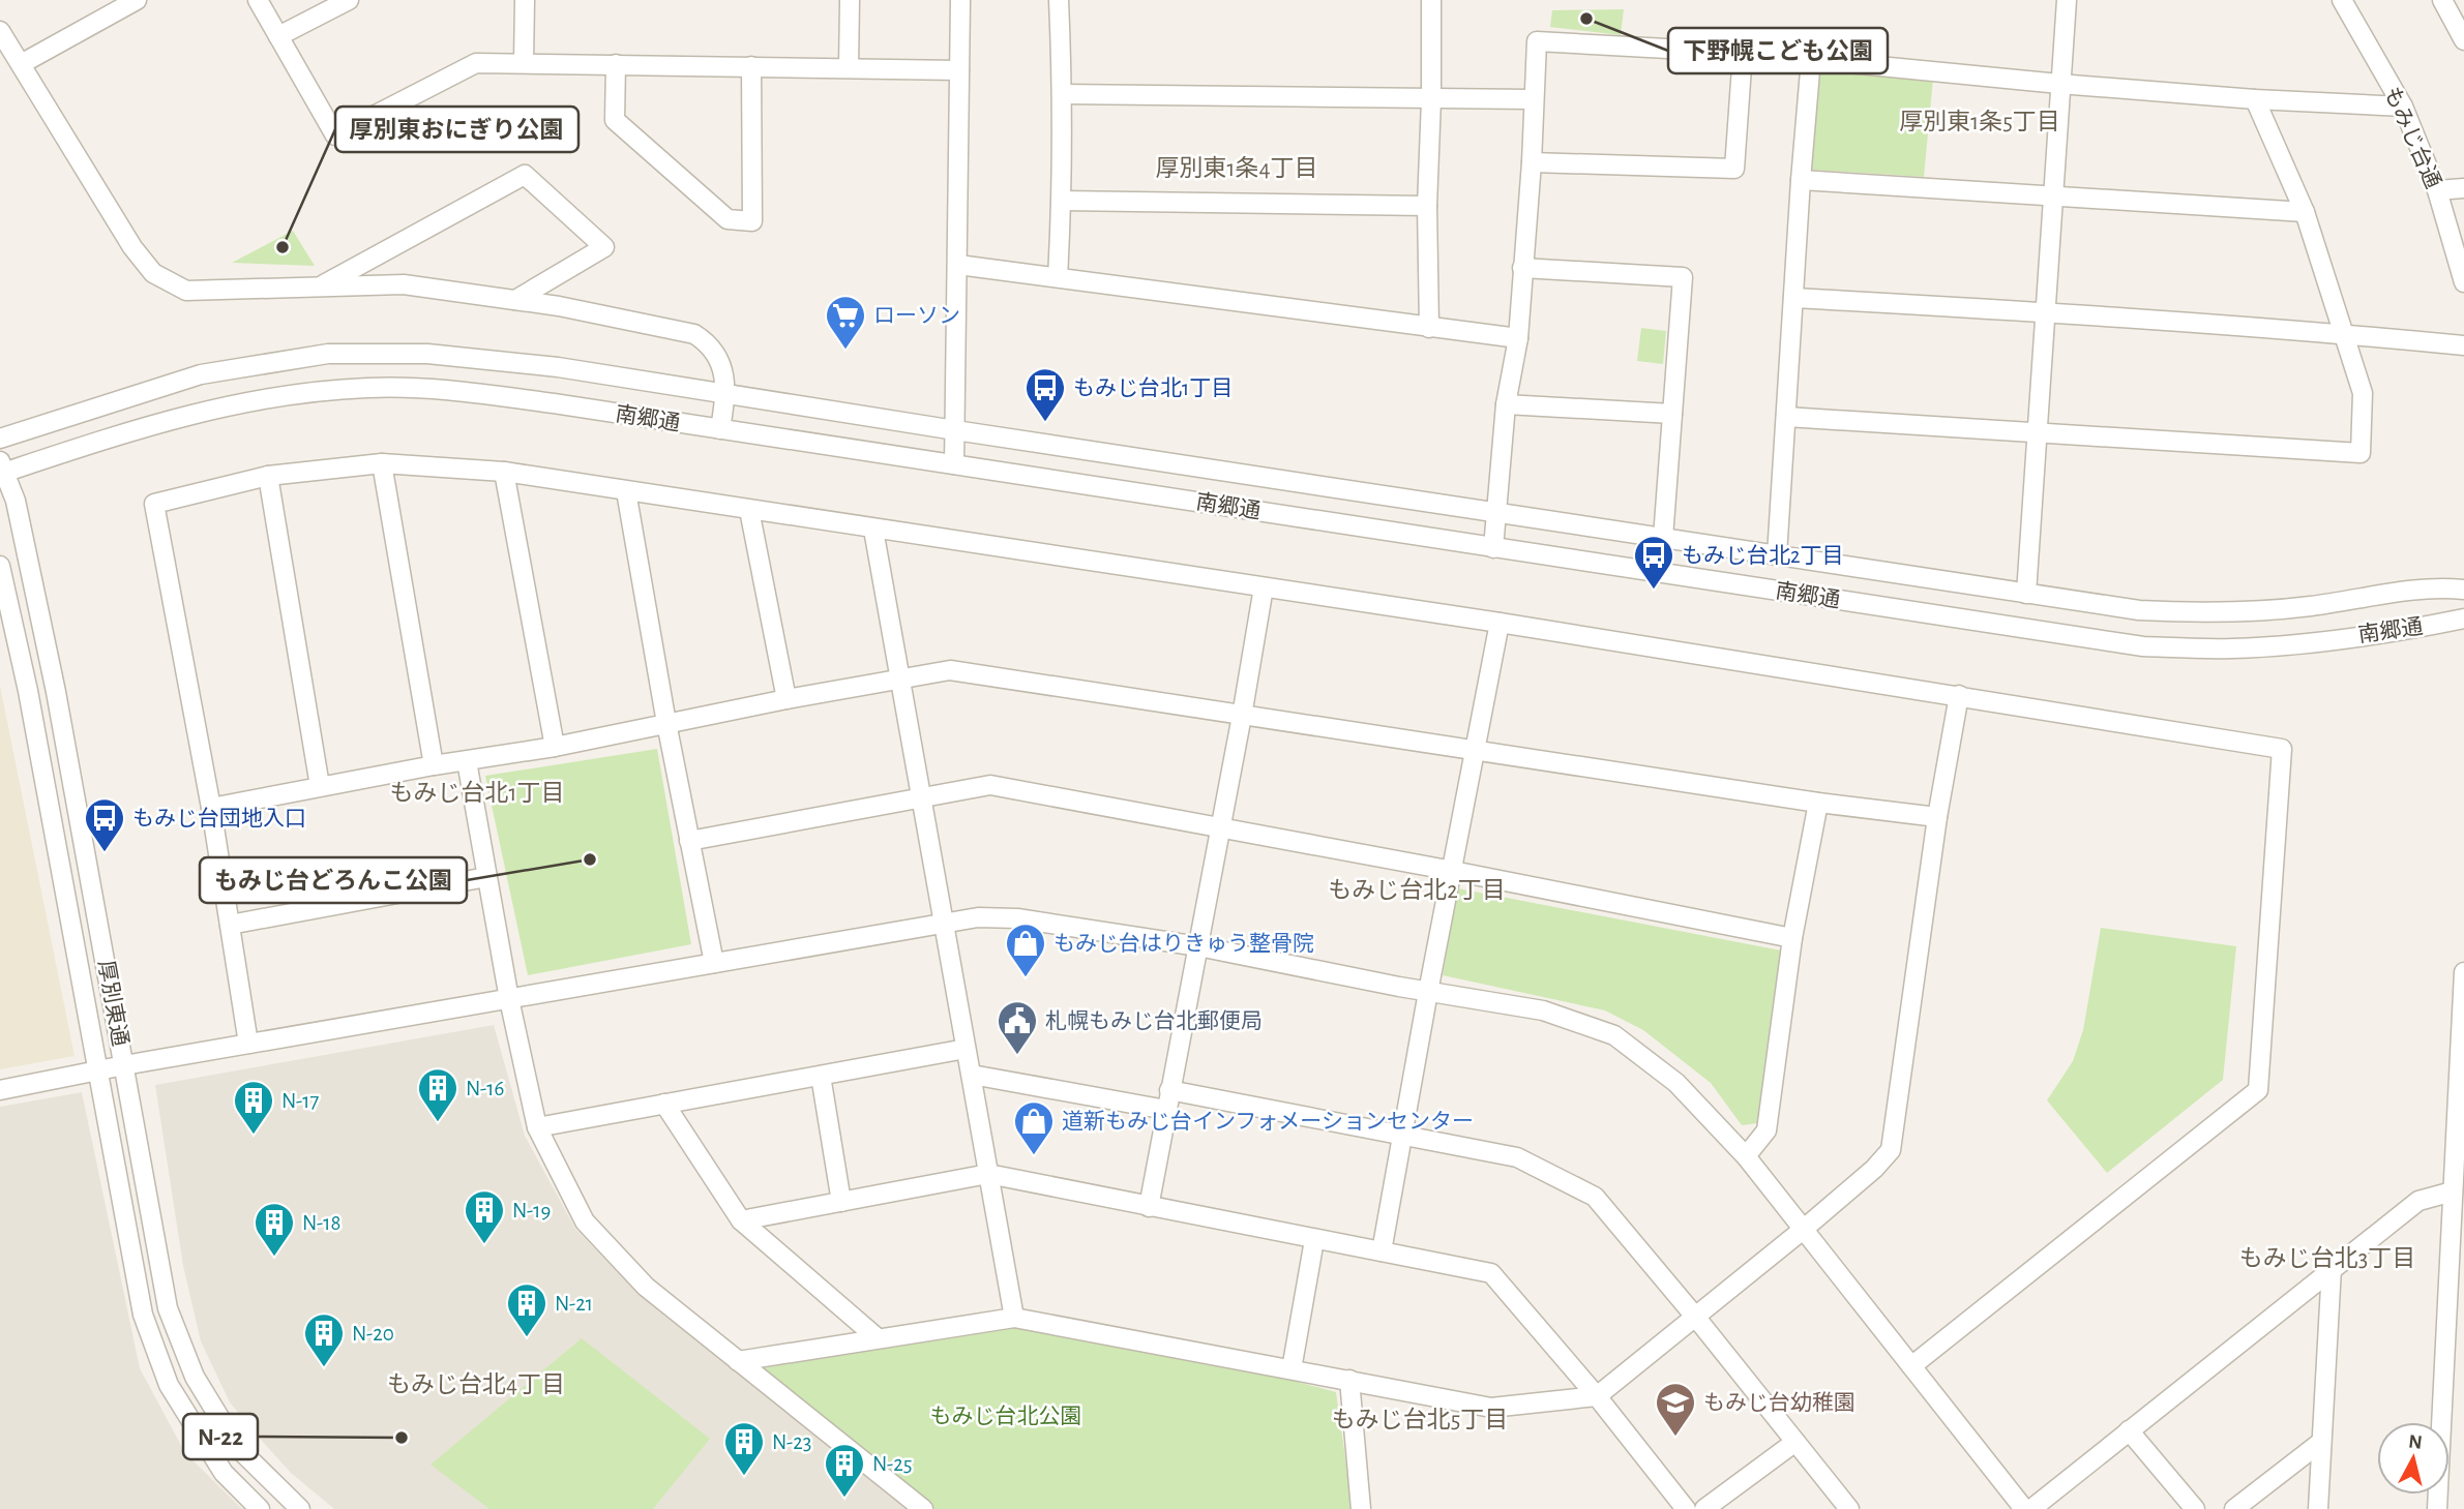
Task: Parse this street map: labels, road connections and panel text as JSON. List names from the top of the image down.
{
  "streets": {
    "street": ["もみじ台通", "南郷通", "厚別東通"]
  },
  "crossings": [
    ["南郷通", "厚別東通"]
  ],
  "districts": [
    "厚別東1条5丁目",
    "厚別東1条4丁目",
    "もみじ台北1丁目",
    "もみじ台北2丁目",
    "もみじ台北3丁目",
    "もみじ台北4丁目",
    "もみじ台北5丁目"
  ],
  "parks": ["もみじ台北公園"],
  "places": {
    "other": [
      "下野幌こども公園",
      "厚別東おにぎり公園",
      "もみじ台どろんこ公園",
      "N-22"
    ],
    "supermarket": ["ローソン"],
    "bus stop": ["もみじ台北1丁目", "もみじ台北2丁目", "もみじ台団地入口"],
    "shop": ["もみじ台はりきゅう整骨院", "道新もみじ台インフォメーションセンター"],
    "public building": ["札幌もみじ台北郵便局"],
    "building": [
      "N-16",
      "N-17",
      "N-19",
      "N-18",
      "N-21",
      "N-20",
      "N-23",
      "N-25"
    ],
    "school or university": ["もみじ台幼稚園"]
  },
  "north": "top"
}
